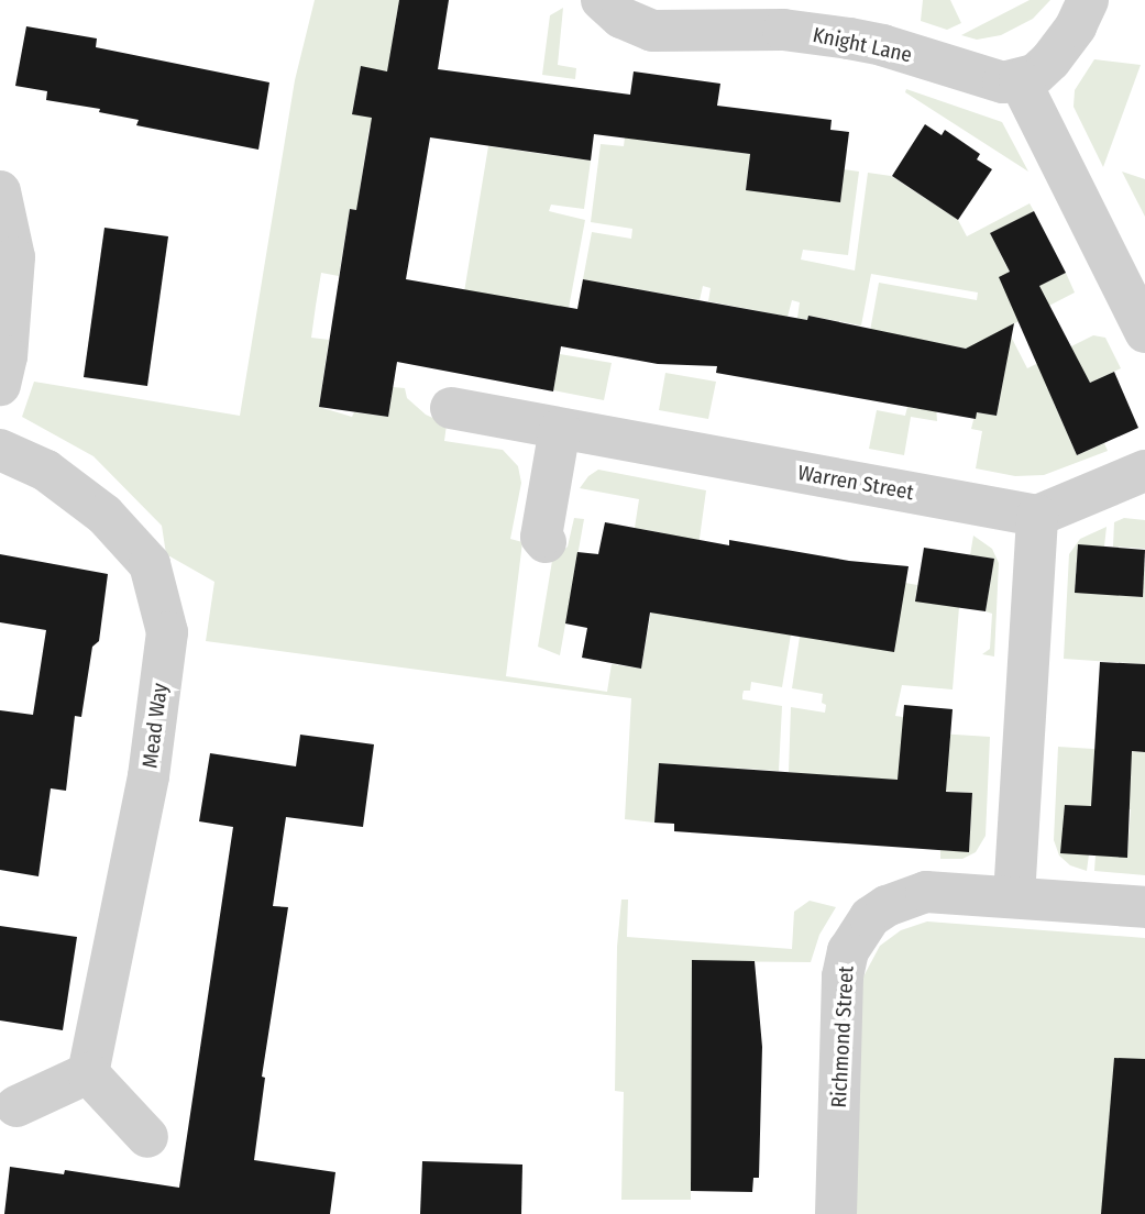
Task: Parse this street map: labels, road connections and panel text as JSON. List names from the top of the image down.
{
  "streets": {
    "street": [
      "Knight Lane",
      "Warren Street",
      "Mead Way",
      "Richmond Street"
    ]
  }
}
